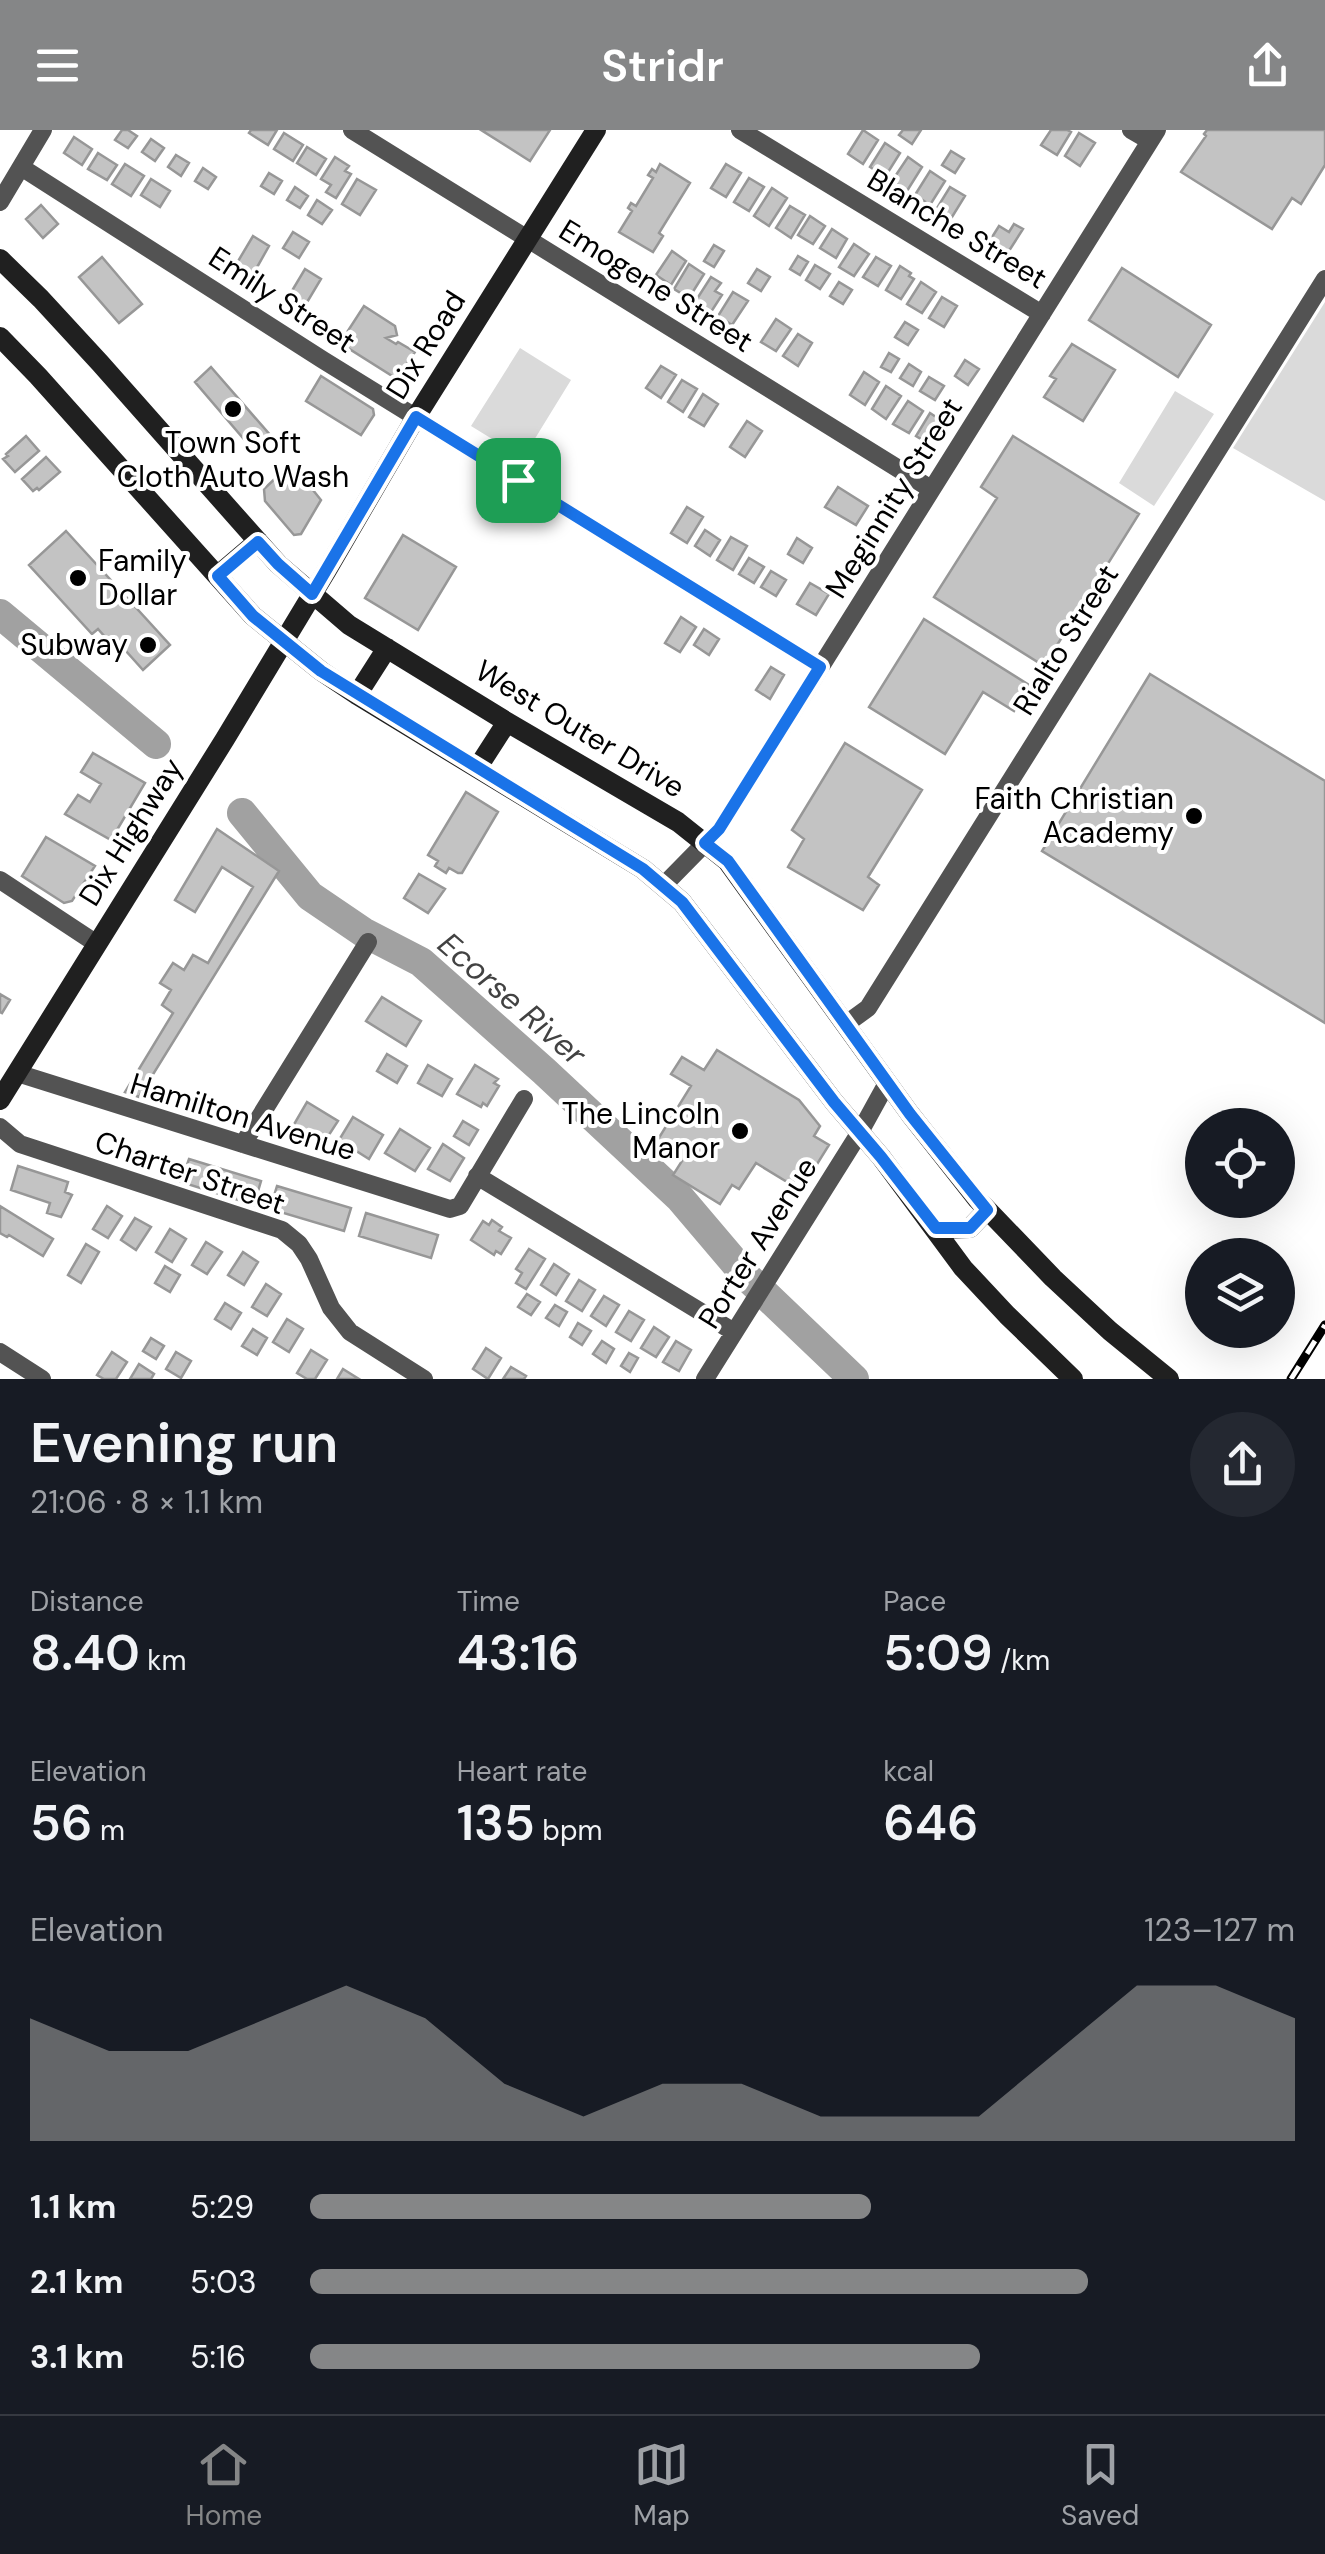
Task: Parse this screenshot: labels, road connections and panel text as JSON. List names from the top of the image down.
{
  "streets": {
    "main road": ["Dix Road", "West Outer Drive", "Dix Highway"],
    "street": [
      "Blanche Street",
      "Emogene Street",
      "Emily Street",
      "Meginnity Street",
      "Rialto Street",
      "Hamilton Avenue",
      "Charter Street",
      "Porter Avenue"
    ]
  },
  "crossings": [
    ["Blanche Street", "Meginnity Street"],
    ["Emogene Street", "Dix Road"],
    ["Emogene Street", "Meginnity Street"],
    ["Emily Street", "Dix Road"],
    ["Emily Street", "Meginnity Street"],
    ["Dix Road", "West Outer Drive"],
    ["Dix Road", "Dix Highway"],
    ["Meginnity Street", "West Outer Drive"],
    ["Rialto Street", "West Outer Drive"],
    ["West Outer Drive", "Dix Highway"],
    ["West Outer Drive", "Porter Avenue"],
    ["Dix Highway", "Hamilton Avenue"]
  ],
  "water": ["Ecorse River"],
  "places": [
    "Town Soft Cloth Auto Wash",
    "Family Dollar",
    "Subway",
    "Faith Christian Academy",
    "The Lincoln Manor"
  ],
  "page": {
    "header": "Stridr",
    "heading": ["Evening run", "21:06 · 8 × 1.1 km"],
    "stats": [
      ["Distance", "8.40 km"],
      ["Time", "43:16"],
      ["Pace", "5:09 /km"],
      ["Elevation", "56 m"],
      ["Heart rate", "135 bpm"],
      ["kcal", "646"]
    ],
    "chart": ["Elevation", "123–127 m"],
    "list": [
      {
        "name": "1.1 km",
        "note": "5:29"
      },
      {
        "name": "2.1 km",
        "note": "5:03"
      },
      {
        "name": "3.1 km",
        "note": "5:16"
      }
    ],
    "tabs": ["Home", "Map", "Saved"]
  }
}
